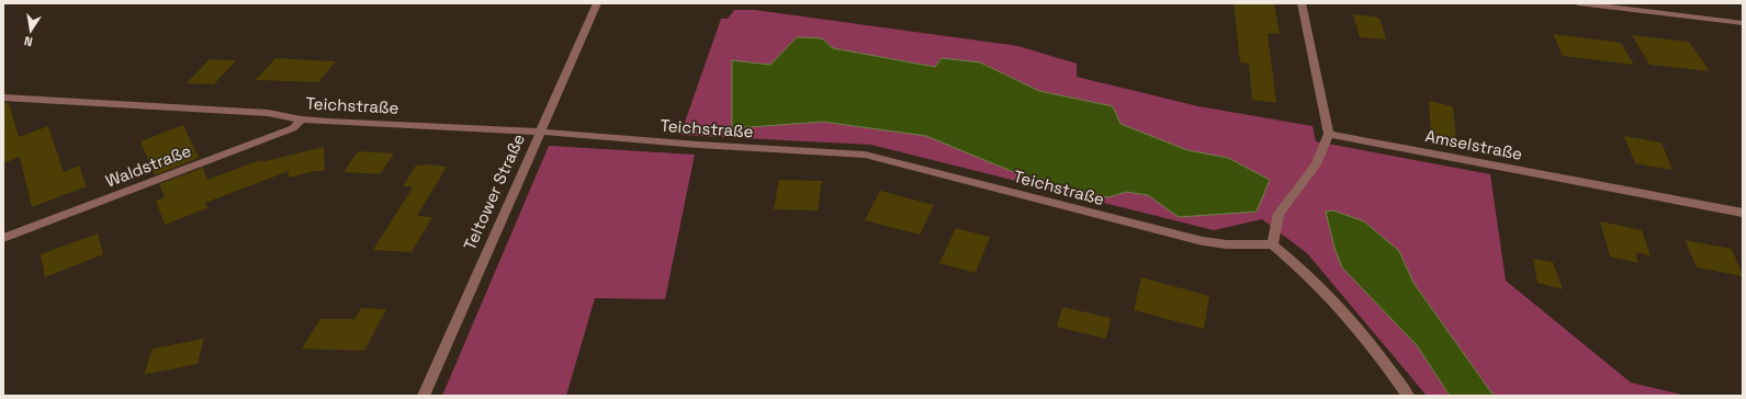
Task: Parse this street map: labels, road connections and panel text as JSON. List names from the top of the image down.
{
  "streets": {
    "street": [
      "Teichstraße",
      "Amselstraße",
      "Waldstraße",
      "Teltower Straße"
    ]
  },
  "crossings": [
    ["Teichstraße", "Waldstraße"],
    ["Teichstraße", "Teltower Straße"]
  ],
  "north": "bottom"
}
